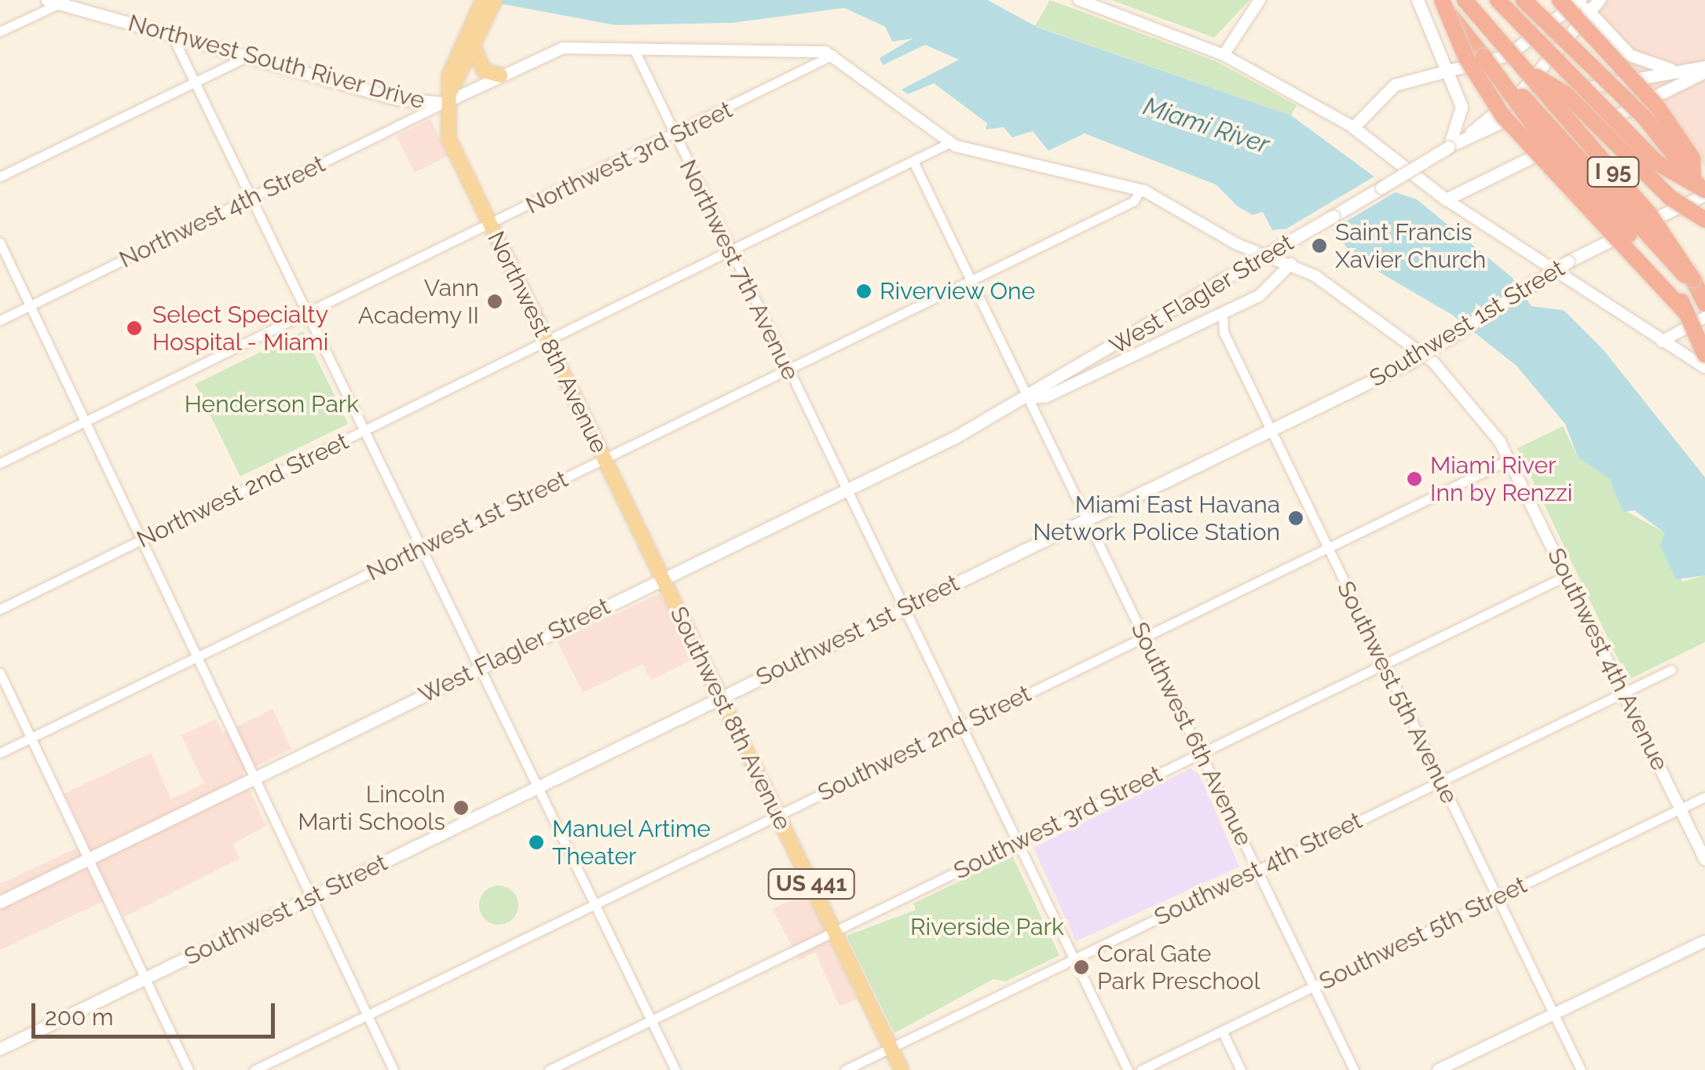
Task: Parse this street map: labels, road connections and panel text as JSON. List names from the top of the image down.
{
  "streets": {
    "highway": ["I 95"],
    "main road": [
      "Northwest South River Drive",
      "West Flagler Street",
      "Southwest 1st Street",
      "Northwest 8th Avenue",
      "Southwest 8th Avenue",
      "US 441"
    ],
    "street": [
      "Northwest 3rd Street",
      "Northwest 4th Street",
      "Northwest 7th Avenue",
      "Northwest 2nd Street",
      "Northwest 1st Street",
      "Southwest 4th Avenue",
      "Southwest 5th Avenue",
      "Southwest 6th Avenue",
      "Southwest 2nd Street",
      "Southwest 3rd Street",
      "Southwest 4th Street",
      "Southwest 5th Street"
    ]
  },
  "crossings": [
    ["Northwest South River Drive", "Northwest 3rd Street"],
    ["Northwest South River Drive", "Northwest 4th Street"],
    ["Northwest South River Drive", "Northwest 7th Avenue"],
    ["Northwest South River Drive", "Northwest 8th Avenue"],
    ["Northwest South River Drive", "US 441"],
    ["Northwest 3rd Street", "Northwest 7th Avenue"],
    ["Northwest 3rd Street", "Northwest 8th Avenue"],
    ["I 95", "Southwest 1st Street"],
    ["Northwest 4th Street", "Northwest 8th Avenue"],
    ["Northwest 4th Street", "US 441"],
    ["Northwest 7th Avenue", "West Flagler Street"],
    ["Northwest 7th Avenue", "Southwest 1st Street"],
    ["Northwest 7th Avenue", "Northwest 2nd Street"],
    ["Northwest 7th Avenue", "Northwest 1st Street"],
    ["Northwest 7th Avenue", "Southwest 2nd Street"],
    ["Northwest 7th Avenue", "Southwest 3rd Street"],
    ["Northwest 7th Avenue", "Southwest 4th Street"],
    ["West Flagler Street", "Northwest 8th Avenue"],
    ["West Flagler Street", "Southwest 4th Avenue"],
    ["West Flagler Street", "Southwest 5th Avenue"],
    ["West Flagler Street", "Southwest 8th Avenue"],
    ["West Flagler Street", "Southwest 6th Avenue"],
    ["Southwest 1st Street", "Southwest 5th Avenue"],
    ["Southwest 1st Street", "Southwest 8th Avenue"],
    ["Southwest 1st Street", "Southwest 6th Avenue"],
    ["Northwest 8th Avenue", "Northwest 2nd Street"],
    ["Northwest 8th Avenue", "Northwest 1st Street"],
    ["Northwest 8th Avenue", "Southwest 8th Avenue"],
    ["Northwest 8th Avenue", "US 441"],
    ["Northwest 2nd Street", "Southwest 6th Avenue"],
    ["Northwest 1st Street", "Southwest 6th Avenue"],
    ["Southwest 4th Avenue", "Southwest 2nd Street"],
    ["Southwest 4th Avenue", "Southwest 3rd Street"],
    ["Southwest 4th Avenue", "Southwest 4th Street"],
    ["Southwest 4th Avenue", "Southwest 5th Street"],
    ["Southwest 5th Avenue", "Southwest 2nd Street"],
    ["Southwest 5th Avenue", "Southwest 3rd Street"],
    ["Southwest 5th Avenue", "Southwest 4th Street"],
    ["Southwest 5th Avenue", "Southwest 5th Street"],
    ["Southwest 8th Avenue", "Southwest 2nd Street"],
    ["Southwest 8th Avenue", "Southwest 3rd Street"],
    ["Southwest 8th Avenue", "Southwest 4th Street"],
    ["Southwest 6th Avenue", "Southwest 2nd Street"],
    ["Southwest 6th Avenue", "Southwest 3rd Street"],
    ["Southwest 6th Avenue", "Southwest 4th Street"],
    ["Southwest 6th Avenue", "Southwest 5th Street"]
  ],
  "water": ["Miami River"],
  "parks": ["Henderson Park", "Riverside Park"],
  "places": [
    "Saint Francis Xavier Church",
    "Riverview One",
    "Vann Academy II",
    "Select Specialty Hospital - Miami",
    "Miami River Inn by Renzzi",
    "Miami East Havana Network Police Station",
    "Lincoln Marti Schools",
    "Manuel Artime Theater",
    "Coral Gate Park Preschool"
  ],
  "scale_bar": "200 m"
}
